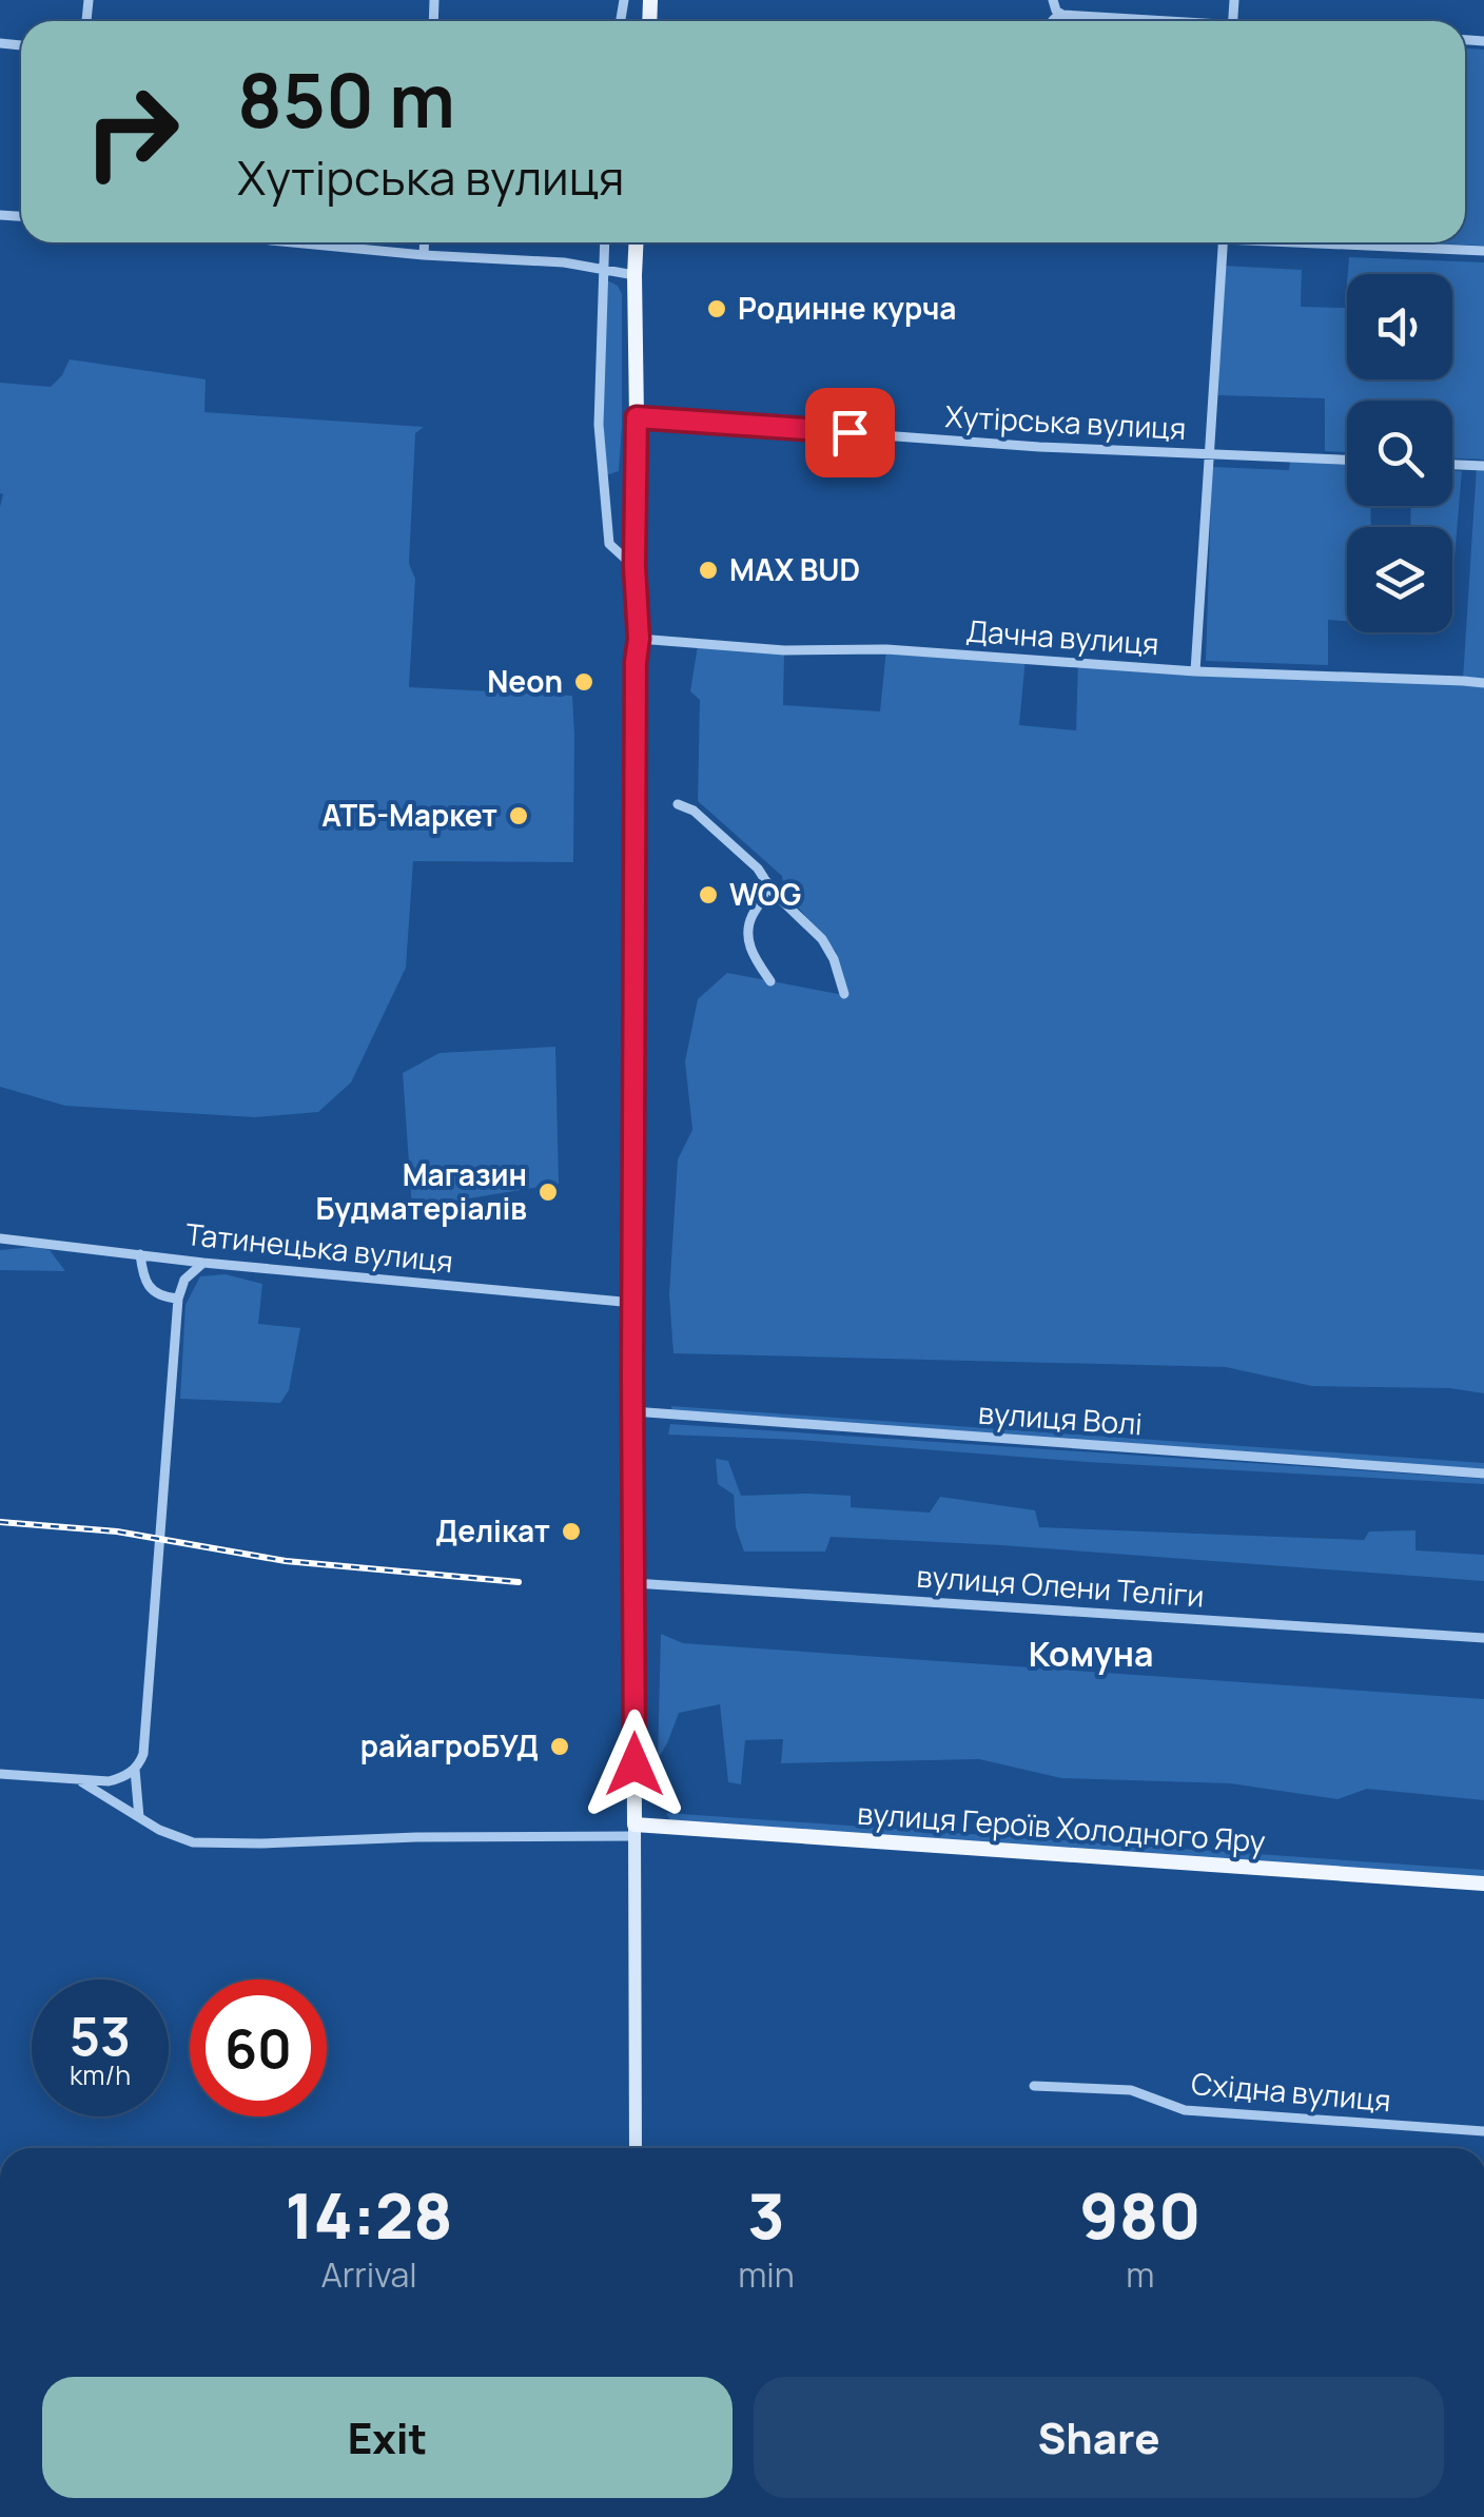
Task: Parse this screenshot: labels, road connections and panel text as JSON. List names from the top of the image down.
{
  "streets": {
    "main road": ["вулиця Героїв Холодного Яру"],
    "street": [
      "Хутірська вулиця",
      "Дачна вулиця",
      "Татинецька вулиця",
      "вулиця Волі",
      "вулиця Олени Теліги",
      "Східна вулиця"
    ]
  },
  "districts": ["Комуна"],
  "places": [
    "Родинне курча",
    "MAX BUD",
    "Neon",
    "АТБ-Маркет",
    "WOG",
    "Магазин Будматеріалів",
    "Делікат",
    "райагроБУД"
  ],
  "page": {
    "turn": ["850 m", "Хутірська вулиця"],
    "speed": "53 km/h",
    "limit": "60",
    "eta": [
      "14:28",
      "Arrival",
      "3",
      "min",
      "980",
      "m"
    ],
    "buttons": ["Exit", "Share"]
  }
}
